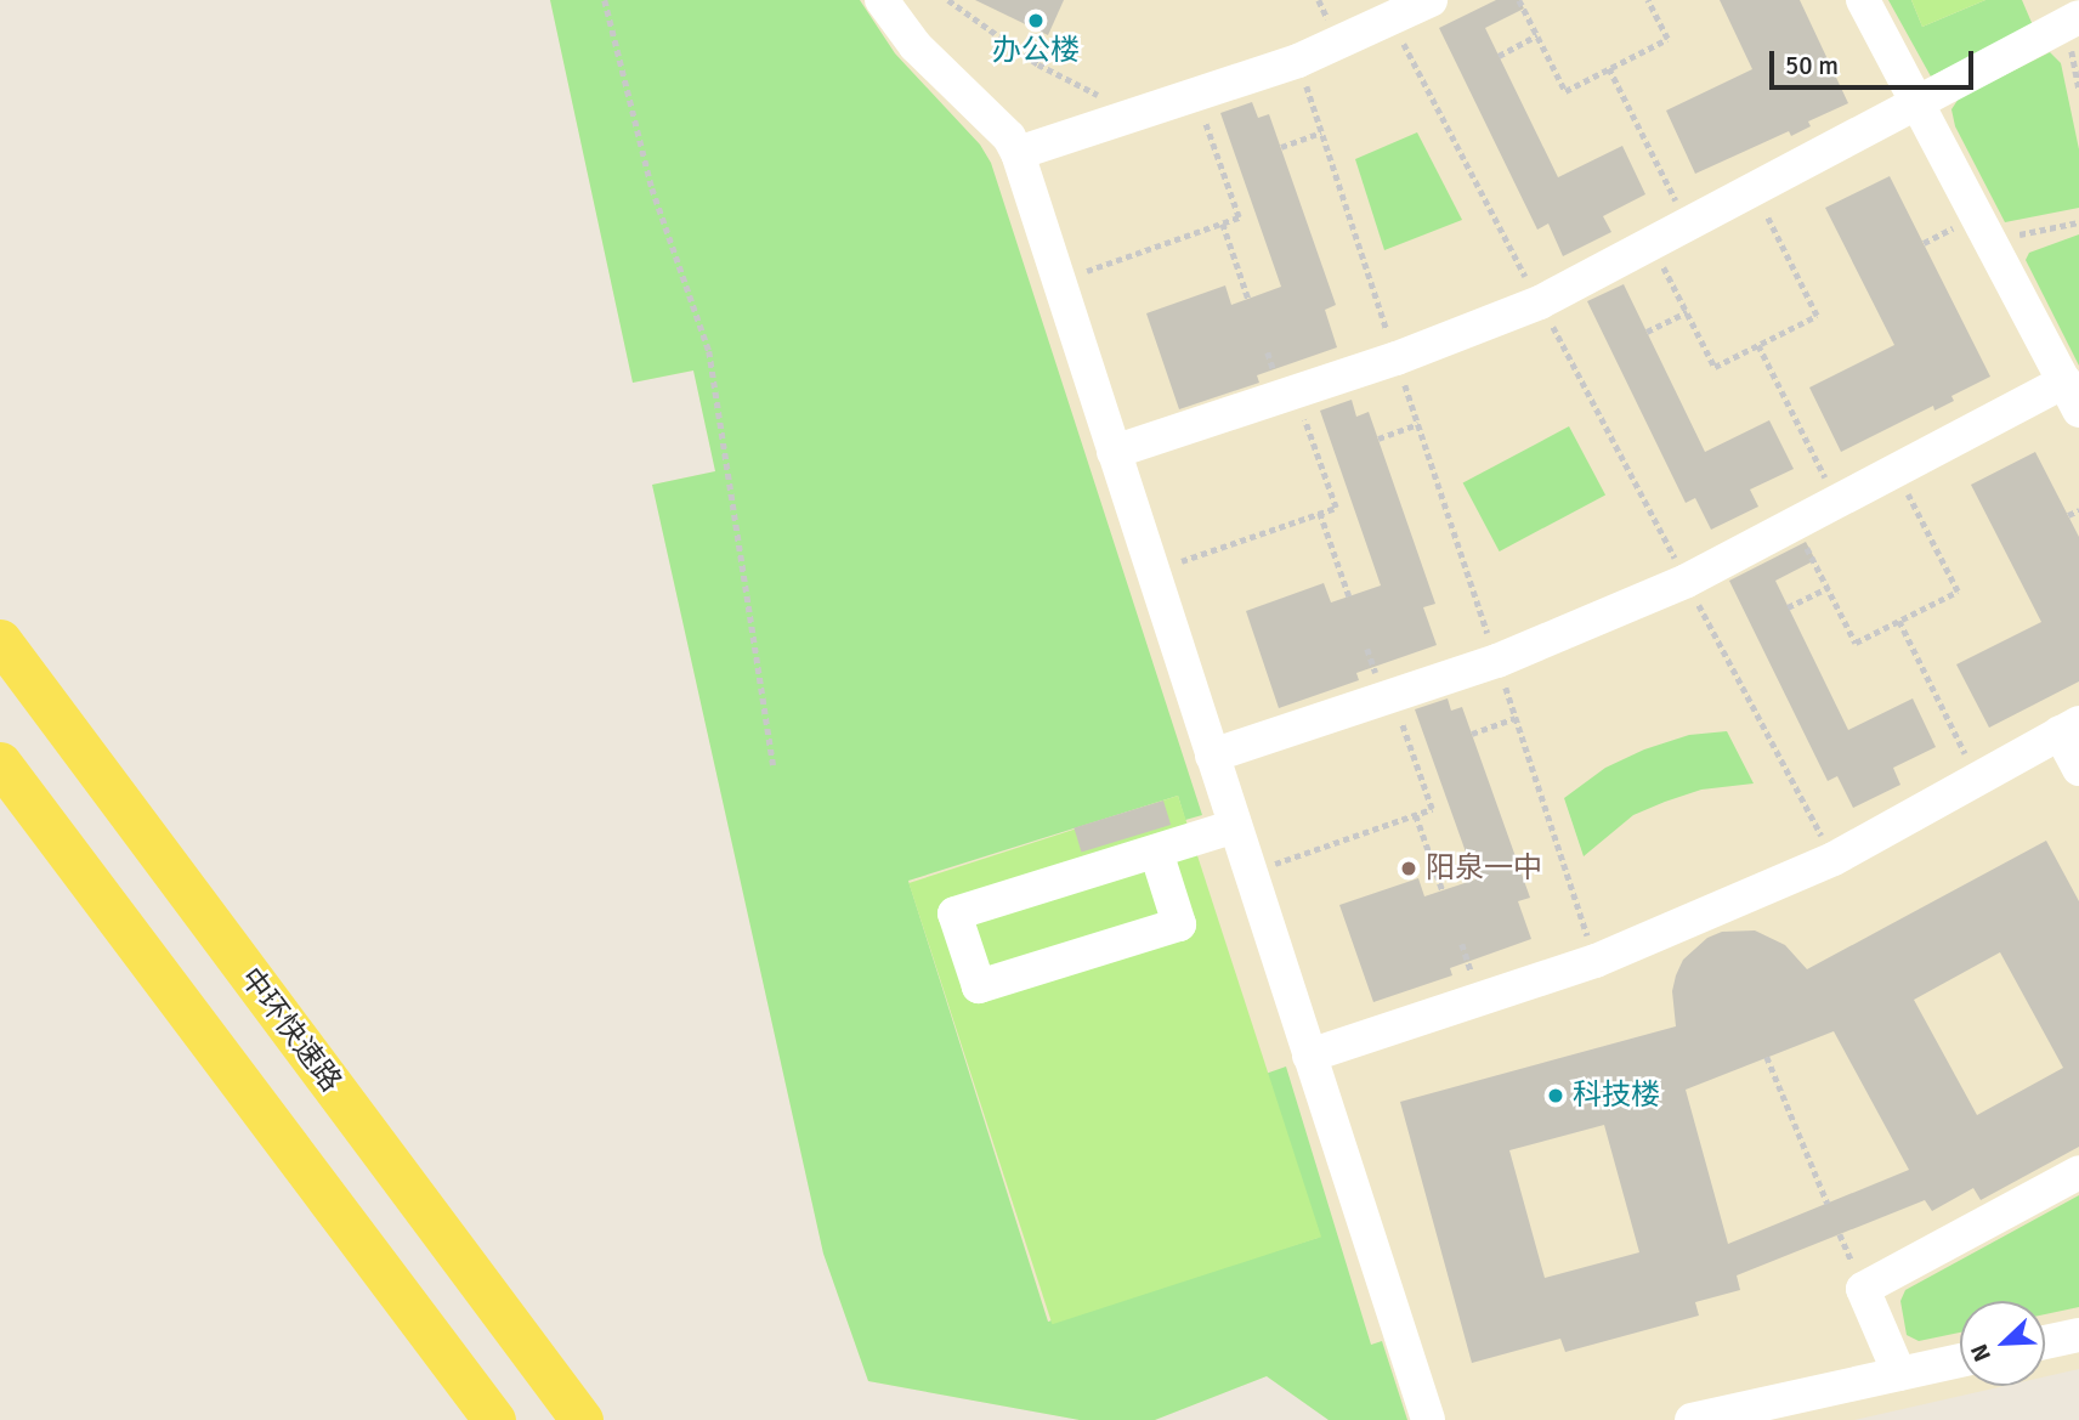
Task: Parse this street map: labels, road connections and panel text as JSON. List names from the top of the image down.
{
  "streets": {
    "main road": ["中环快速路"]
  },
  "places": ["办公楼", "阳泉一中", "科技楼"],
  "scale_bar": "50 m",
  "north": "bottom left"
}
